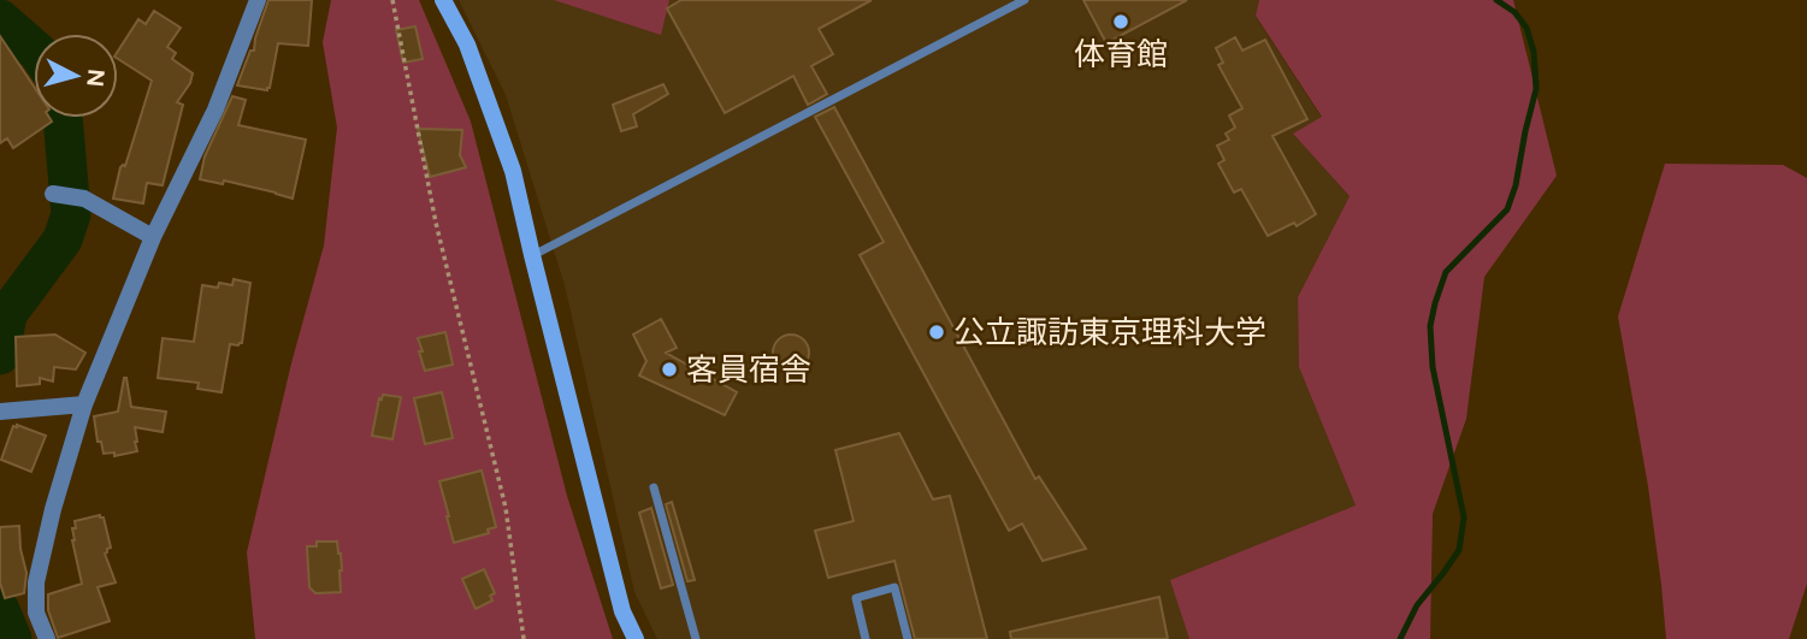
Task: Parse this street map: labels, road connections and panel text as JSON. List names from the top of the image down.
{
  "places": ["体育館", "公立諏訪東京理科大学", "客員宿舎"],
  "north": "right"
}
